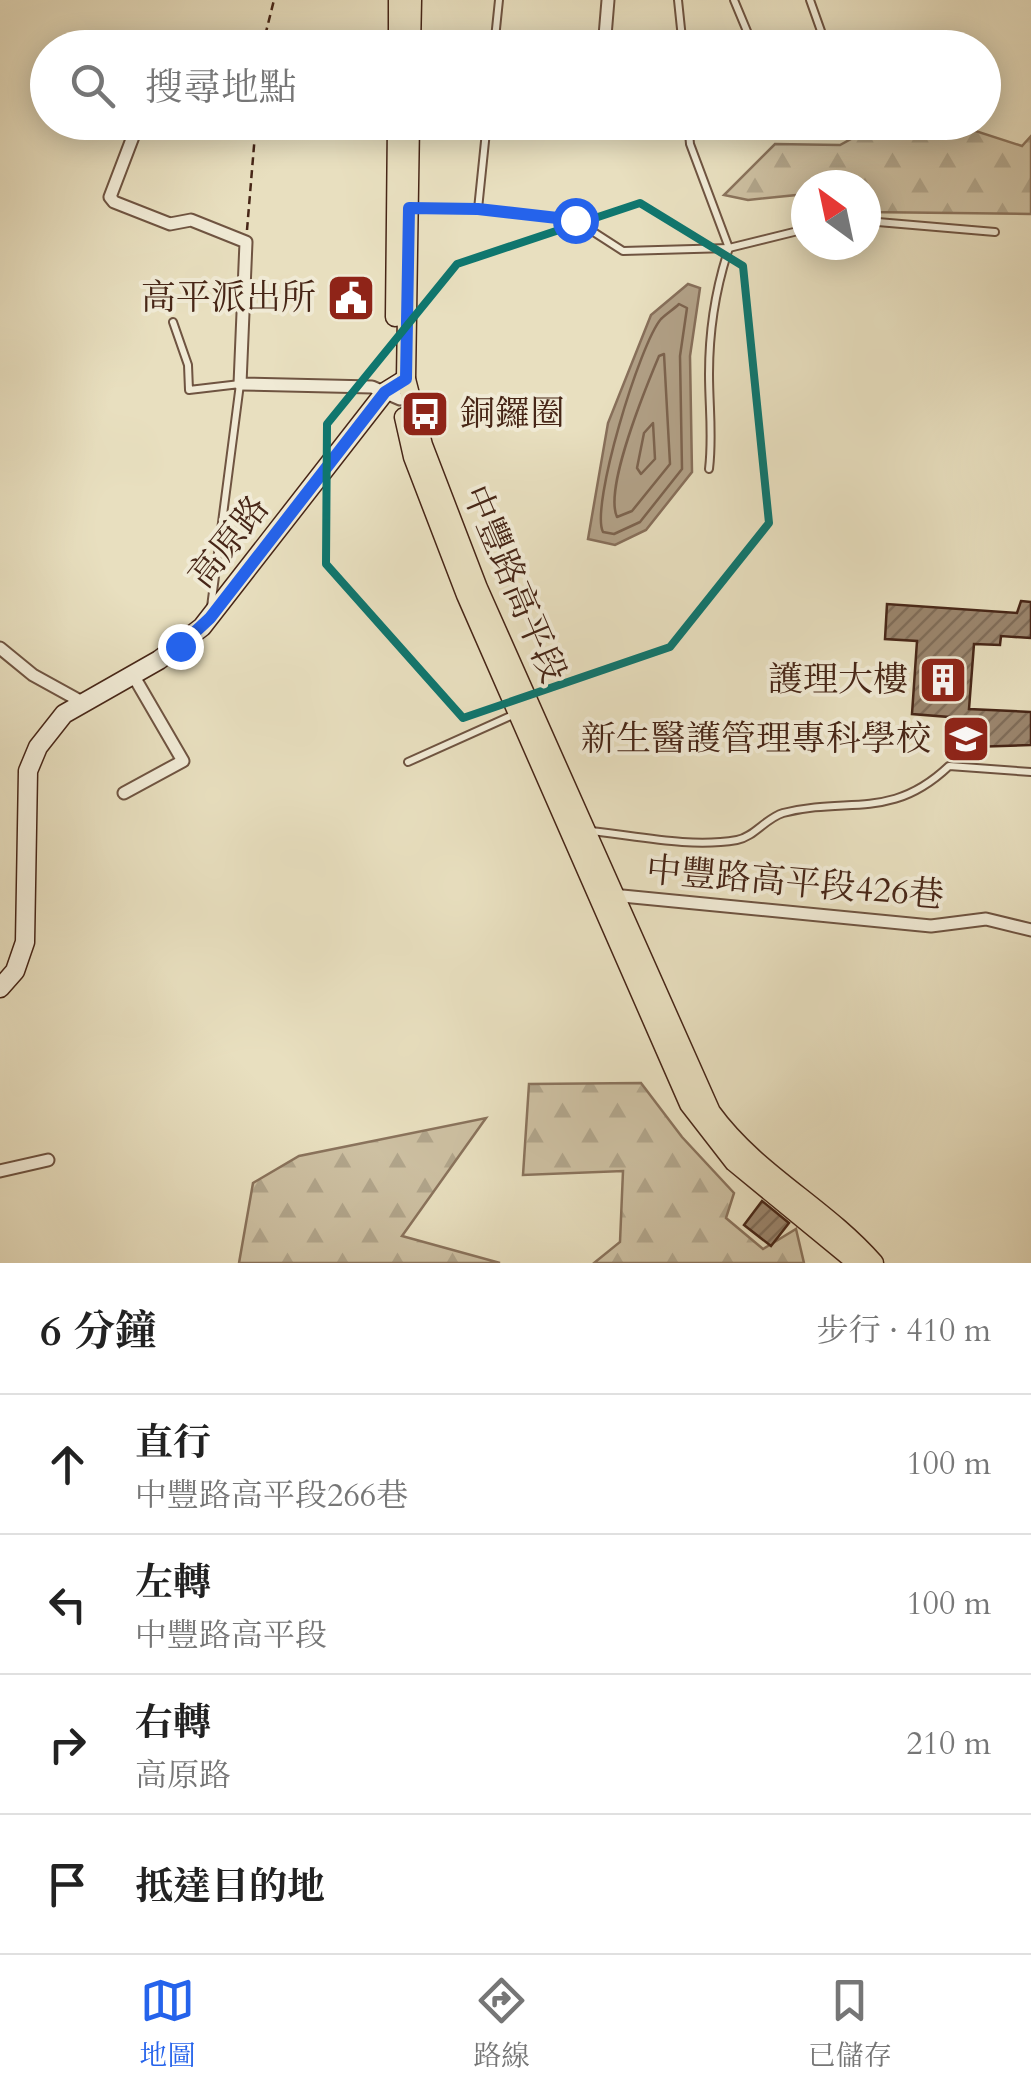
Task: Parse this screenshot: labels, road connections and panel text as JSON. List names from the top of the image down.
{
  "streets": {
    "main road": ["中豐路高平段"],
    "street": ["高原路", "中豐路高平段426巷"]
  },
  "crossings": [
    ["高原路", "中豐路高平段"],
    ["中豐路高平段", "中豐路高平段426巷"]
  ],
  "places": {
    "public building": ["高平派出所"],
    "bus stop": ["銅鑼圈"],
    "building": ["護理大樓"],
    "school or university": ["新生醫護管理專科學校"]
  },
  "north": "top left",
  "page": {
    "search": "搜尋地點",
    "heading": ["6 分鐘", "步行 · 410 m"],
    "list": [
      ["直行", "中豐路高平段266巷", "100 m"],
      ["左轉", "中豐路高平段", "100 m"],
      ["右轉", "高原路", "210 m"],
      "抵達目的地"
    ],
    "nav": ["地圖", "路線", "已儲存"]
  }
}
